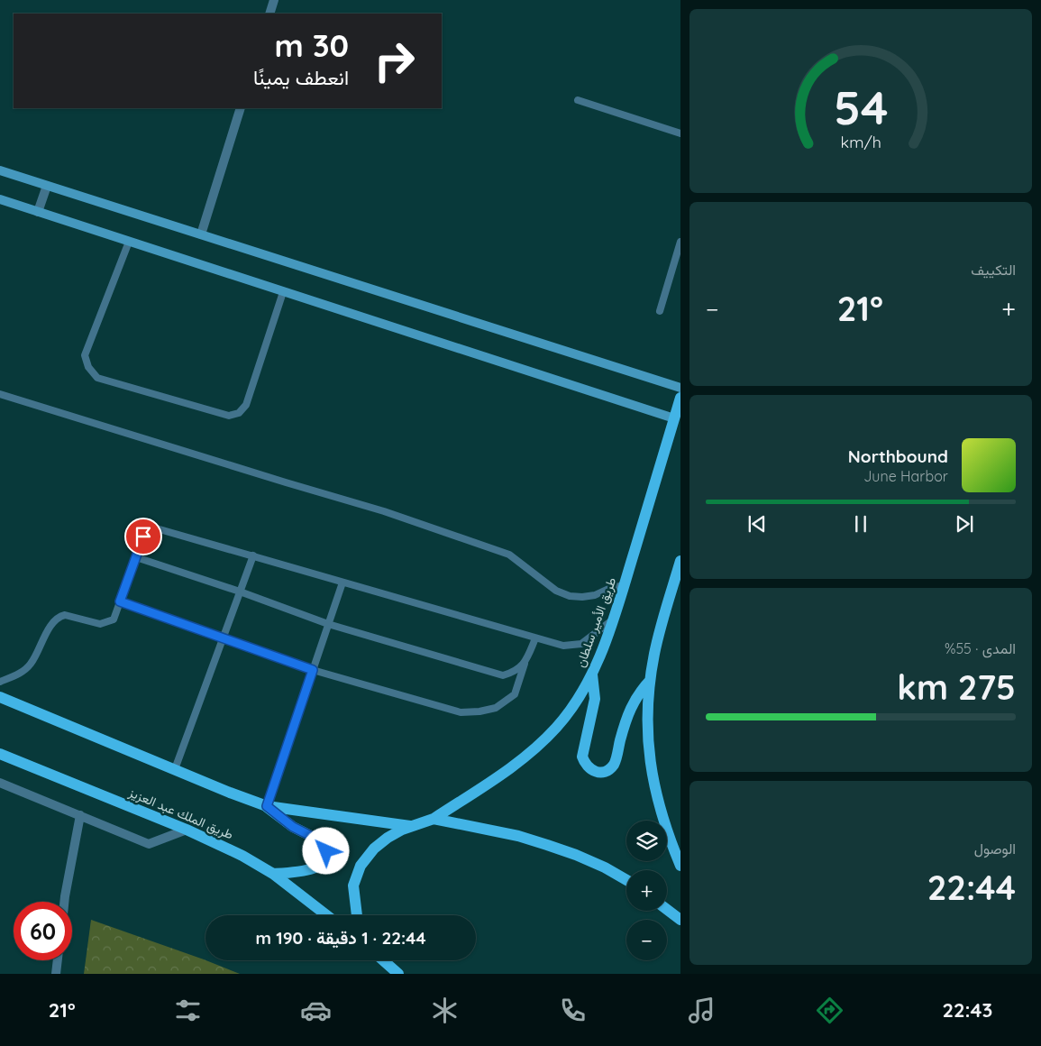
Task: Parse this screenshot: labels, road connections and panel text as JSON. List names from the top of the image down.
{
  "streets": {
    "main road": ["طريق الأمير سلطان", "طريق الملك عبد العزيز"]
  },
  "page": {
    "turn": ["30 m", "انعطف يمينًا"],
    "tile": [
      "التكييف",
      ["المدى · 55%", "275 km"],
      ["الوصول", "22:44"]
    ],
    "heat": ["−", "21°", "+"],
    "song": ["Northbound", "June Harbor"],
    "map_buttons": ["+", "−"],
    "limit": "60",
    "trip": "22:44 · 1 دقيقة · 190 m",
    "tabs": ["22:43", "21°"],
    "gauge": ["54", "km/h"]
  }
}
